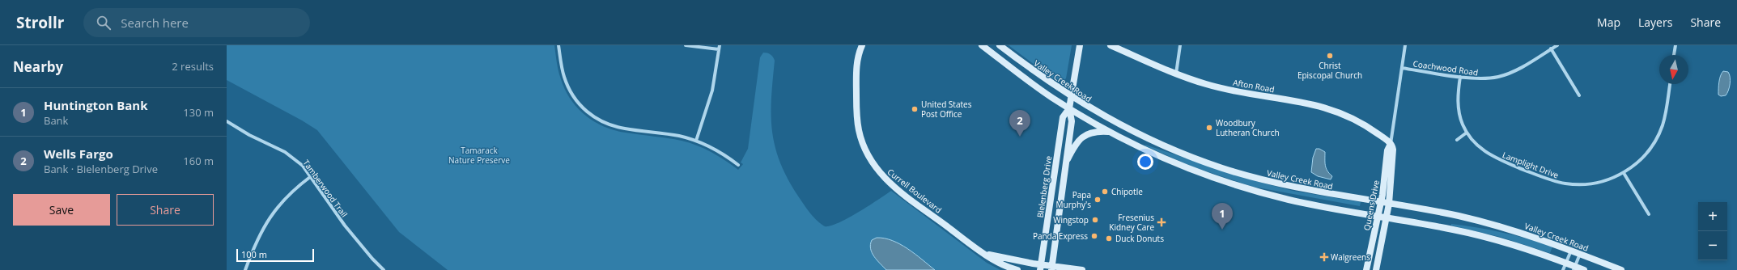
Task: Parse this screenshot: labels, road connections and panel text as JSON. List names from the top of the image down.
{
  "streets": {
    "main road": [
      "Valley Creek Road",
      "Afton Road",
      "Bielenberg Drive",
      "Currell Boulevard",
      "Queens Drive"
    ],
    "street": ["Coachwood Road", "Lamplight Drive", "Tamberwood Trail"]
  },
  "crossings": [
    ["Coachwood Road", "Lamplight Drive"],
    ["Coachwood Road", "Queens Drive"],
    ["Valley Creek Road", "Bielenberg Drive"],
    ["Valley Creek Road", "Queens Drive"],
    ["Afton Road", "Queens Drive"],
    ["Bielenberg Drive", "Currell Boulevard"]
  ],
  "parks": ["Tamarack Nature Preserve"],
  "places": {
    "other": [
      "Christ Episcopal Church",
      "United States Post Office",
      "Woodbury Lutheran Church",
      "Chipotle",
      "Papa Murphy's",
      "Wingstop",
      "Panda Express",
      "Duck Donuts"
    ],
    "health": ["Fresenius Kidney Care", "Walgreens"]
  },
  "scale_bar": "100 m",
  "north": "bottom",
  "page": {
    "header": "Strollr",
    "search": "Search here",
    "nav": ["Map", "Layers", "Share"],
    "heading": ["Nearby", "2 results"],
    "list": [
      {
        "mark": "1",
        "name": "Huntington Bank",
        "note": "Bank",
        "value": "130 m"
      },
      {
        "mark": "2",
        "name": "Wells Fargo",
        "note": "Bank · Bielenberg Drive",
        "value": "160 m"
      }
    ],
    "pins": ["2", "1"],
    "buttons": ["Save", "Share"],
    "map_buttons": ["+", "−"],
    "scale": "100 m"
  }
}
